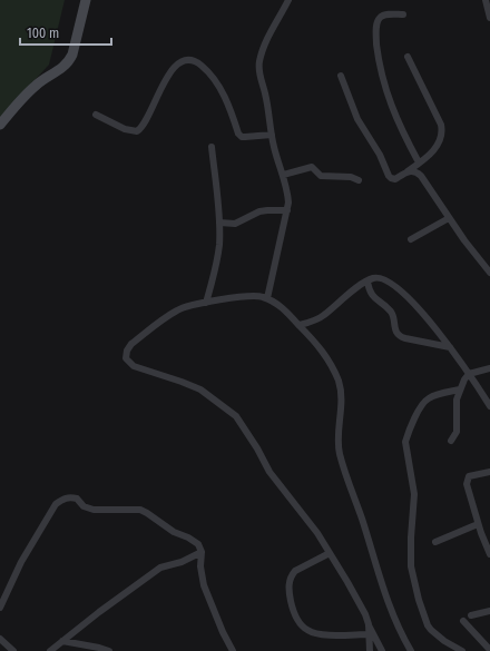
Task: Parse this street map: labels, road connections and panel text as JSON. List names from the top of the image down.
{
  "scale_bar": "100 m"
}
